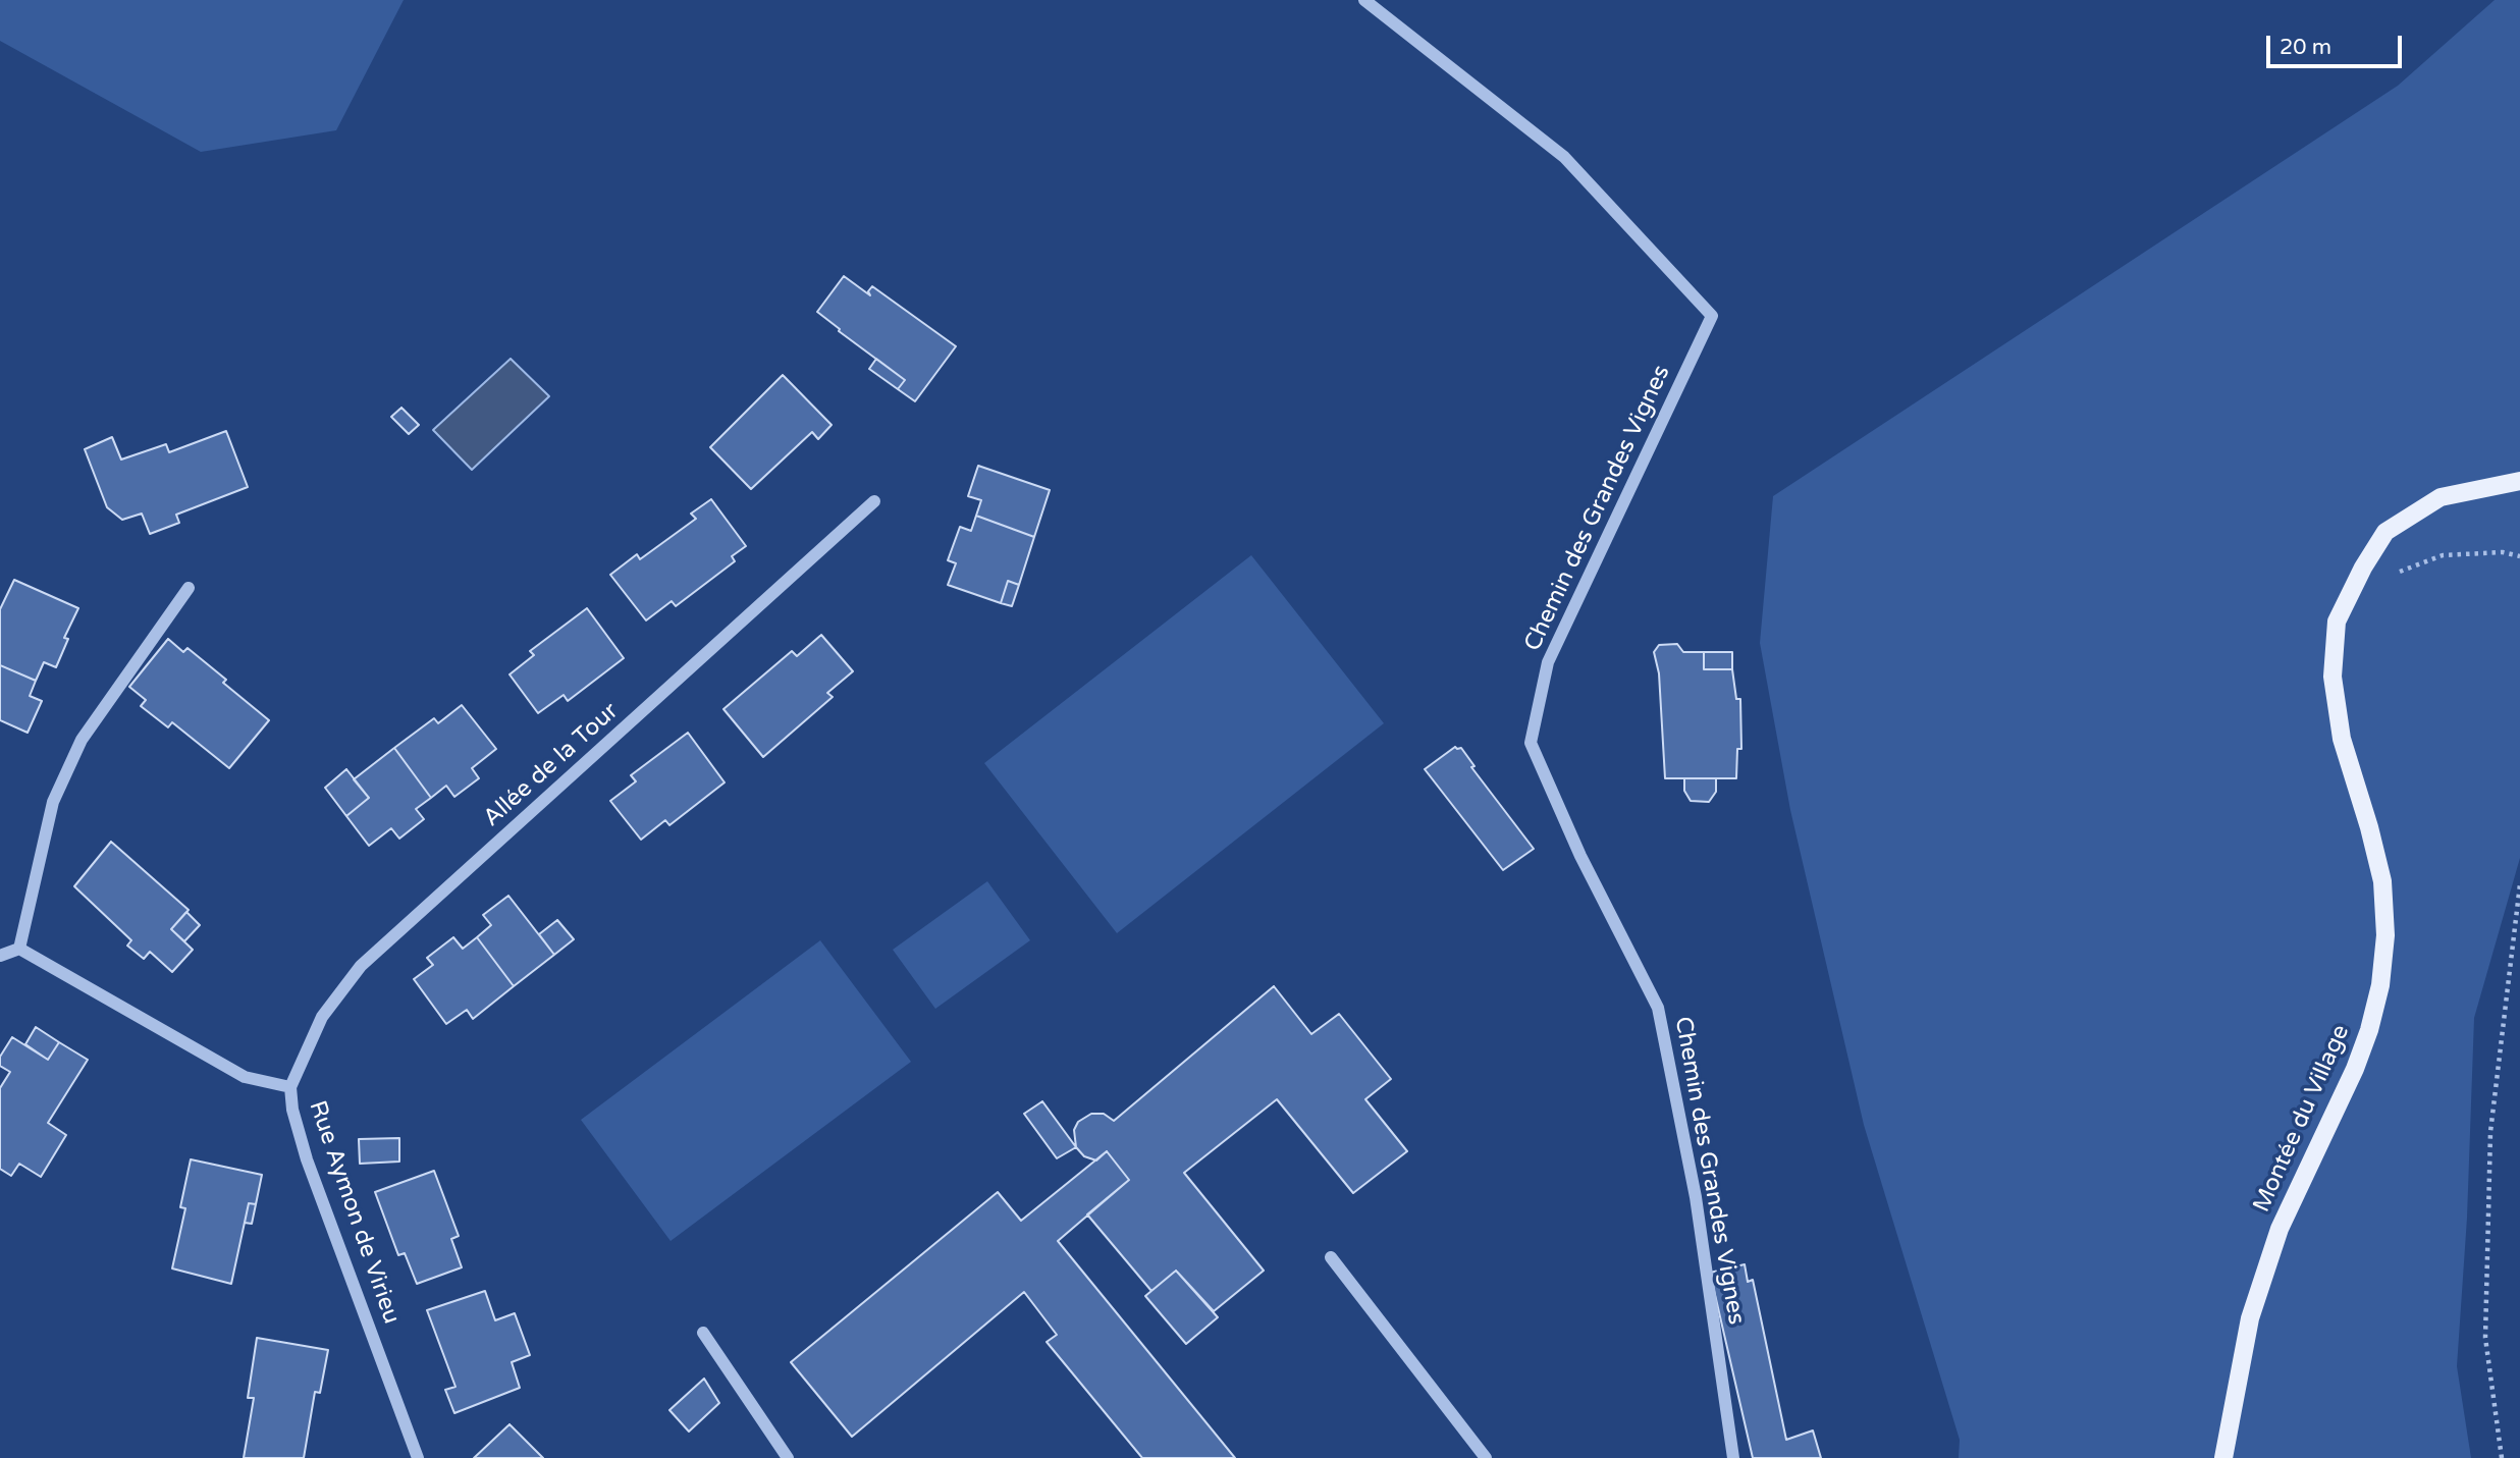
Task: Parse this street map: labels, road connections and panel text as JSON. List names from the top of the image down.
{
  "streets": {
    "main road": ["Montée du Village"],
    "street": ["Chemin des Grandes Vignes", "Allée de la Tour", "Rue Aymon de Virieu"]
  },
  "crossings": [
    ["Allée de la Tour", "Rue Aymon de Virieu"]
  ],
  "scale_bar": "20 m"
}
